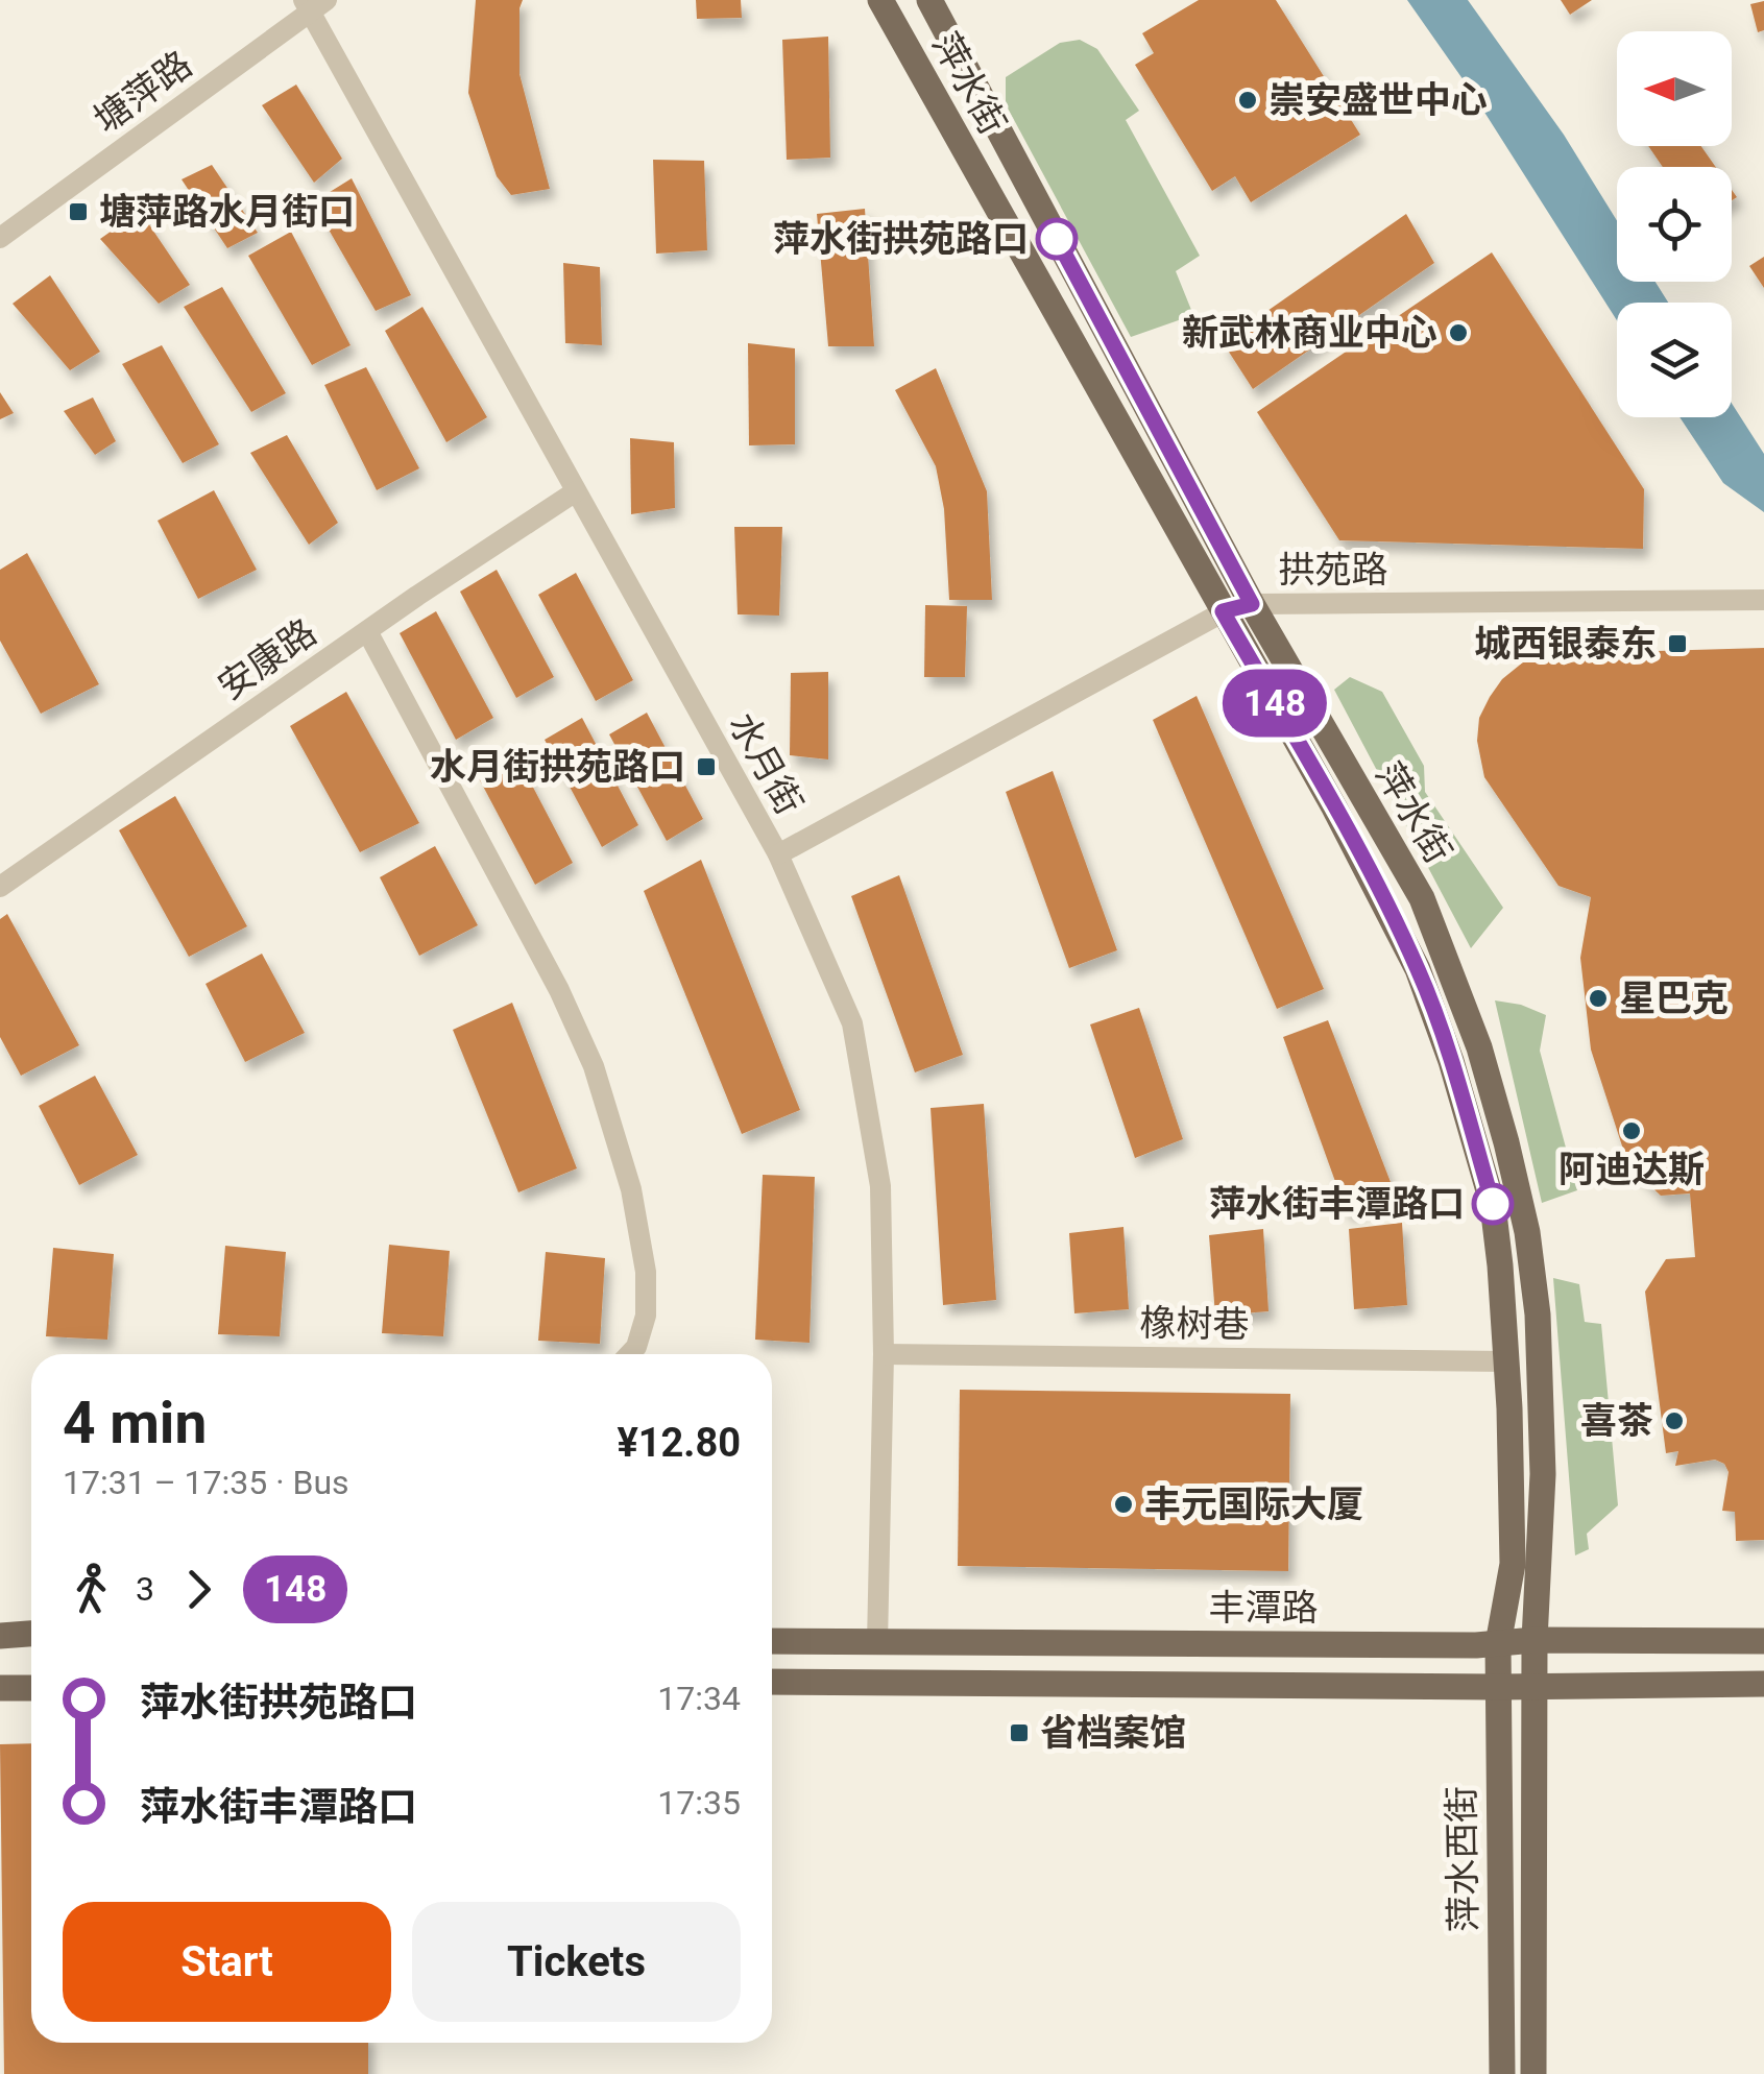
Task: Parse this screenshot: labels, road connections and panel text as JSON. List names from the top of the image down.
{
  "streets": {
    "main road": ["萍水街", "丰潭路", "萍水西街"],
    "street": [
      "塘萍路",
      "拱苑路",
      "安康路",
      "水月街",
      "橡树巷"
    ]
  },
  "crossings": [
    ["萍水街", "拱苑路"],
    ["萍水街", "橡树巷"],
    ["萍水街", "丰潭路"],
    ["萍水街", "萍水西街"],
    ["塘萍路", "水月街"],
    ["拱苑路", "水月街"],
    ["安康路", "水月街"],
    ["水月街", "橡树巷"],
    ["水月街", "丰潭路"],
    ["丰潭路", "萍水西街"]
  ],
  "places": {
    "other": [
      "崇安盛世中心",
      "萍水街拱苑路口",
      "新武林商业中心",
      "星巴克",
      "阿迪达斯",
      "萍水街丰潭路口",
      "喜茶",
      "丰元国际大厦"
    ],
    "transit": [
      "塘萍路水月街口",
      "城西银泰东",
      "水月街拱苑路口",
      "省档案馆"
    ]
  },
  "lines": ["bus line 148"],
  "north": "left",
  "page": {
    "on_map": "148",
    "heading": ["4 min", "17:31 – 17:35 · Bus", "¥12.80"],
    "legs": ["3", "148"],
    "list": [
      {
        "name": "萍水街拱苑路口",
        "value": "17:34"
      },
      {
        "name": "萍水街丰潭路口",
        "value": "17:35"
      }
    ],
    "buttons": ["Start", "Tickets"]
  }
}
